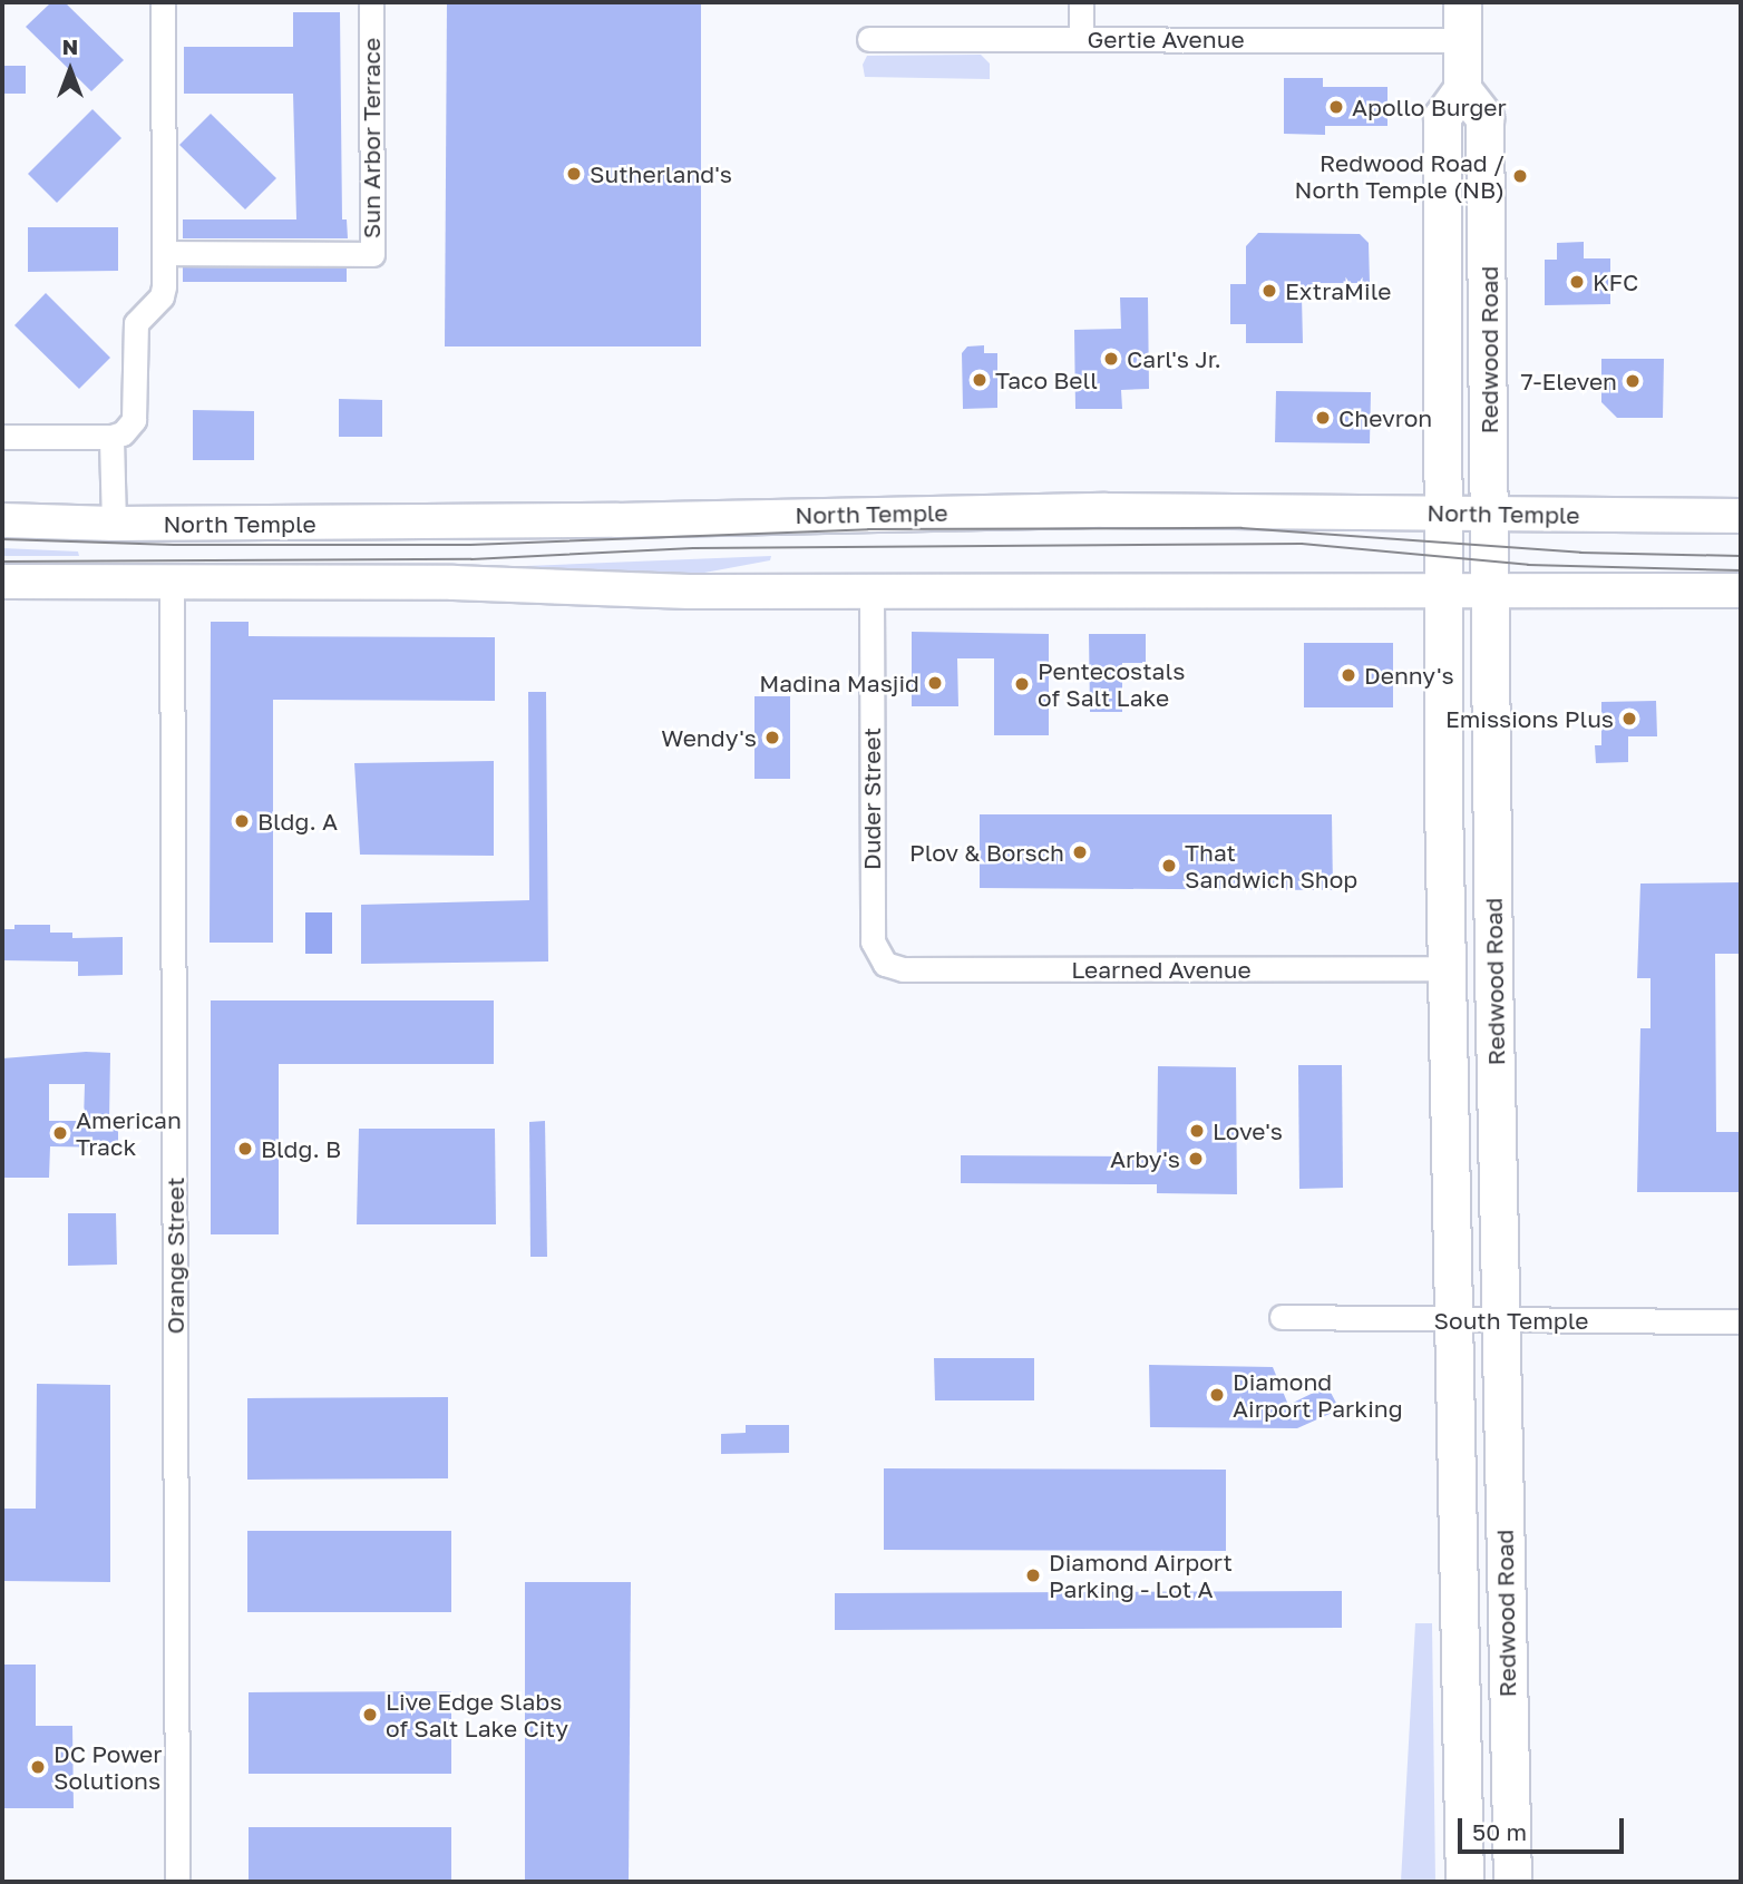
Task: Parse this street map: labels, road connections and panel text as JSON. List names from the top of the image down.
{
  "streets": {
    "main road": ["Redwood Road", "North Temple"],
    "street": [
      "Gertie Avenue",
      "Sun Arbor Terrace",
      "Duder Street",
      "Learned Avenue",
      "Orange Street",
      "South Temple"
    ]
  },
  "crossings": [
    ["Redwood Road", "North Temple"],
    ["Redwood Road", "Learned Avenue"],
    ["Redwood Road", "South Temple"],
    ["Duder Street", "Learned Avenue"]
  ],
  "places": [
    "Apollo Burger",
    "Sutherland's",
    "Redwood Road / North Temple (NB)",
    "KFC",
    "ExtraMile",
    "Carl's Jr.",
    "Taco Bell",
    "7-Eleven",
    "Chevron",
    "Denny's",
    "Madina Masjid",
    "Pentecostals of Salt Lake",
    "Emissions Plus",
    "Wendy's",
    "Bldg. A",
    "Plov & Borsch",
    "That Sandwich Shop",
    "Love's",
    "American Track",
    "Bldg. B",
    "Arby's",
    "Diamond Airport Parking",
    "Diamond Airport Parking - Lot A",
    "Live Edge Slabs of Salt Lake City",
    "DC Power Solutions"
  ],
  "scale_bar": "50 m",
  "north": "top"
}
